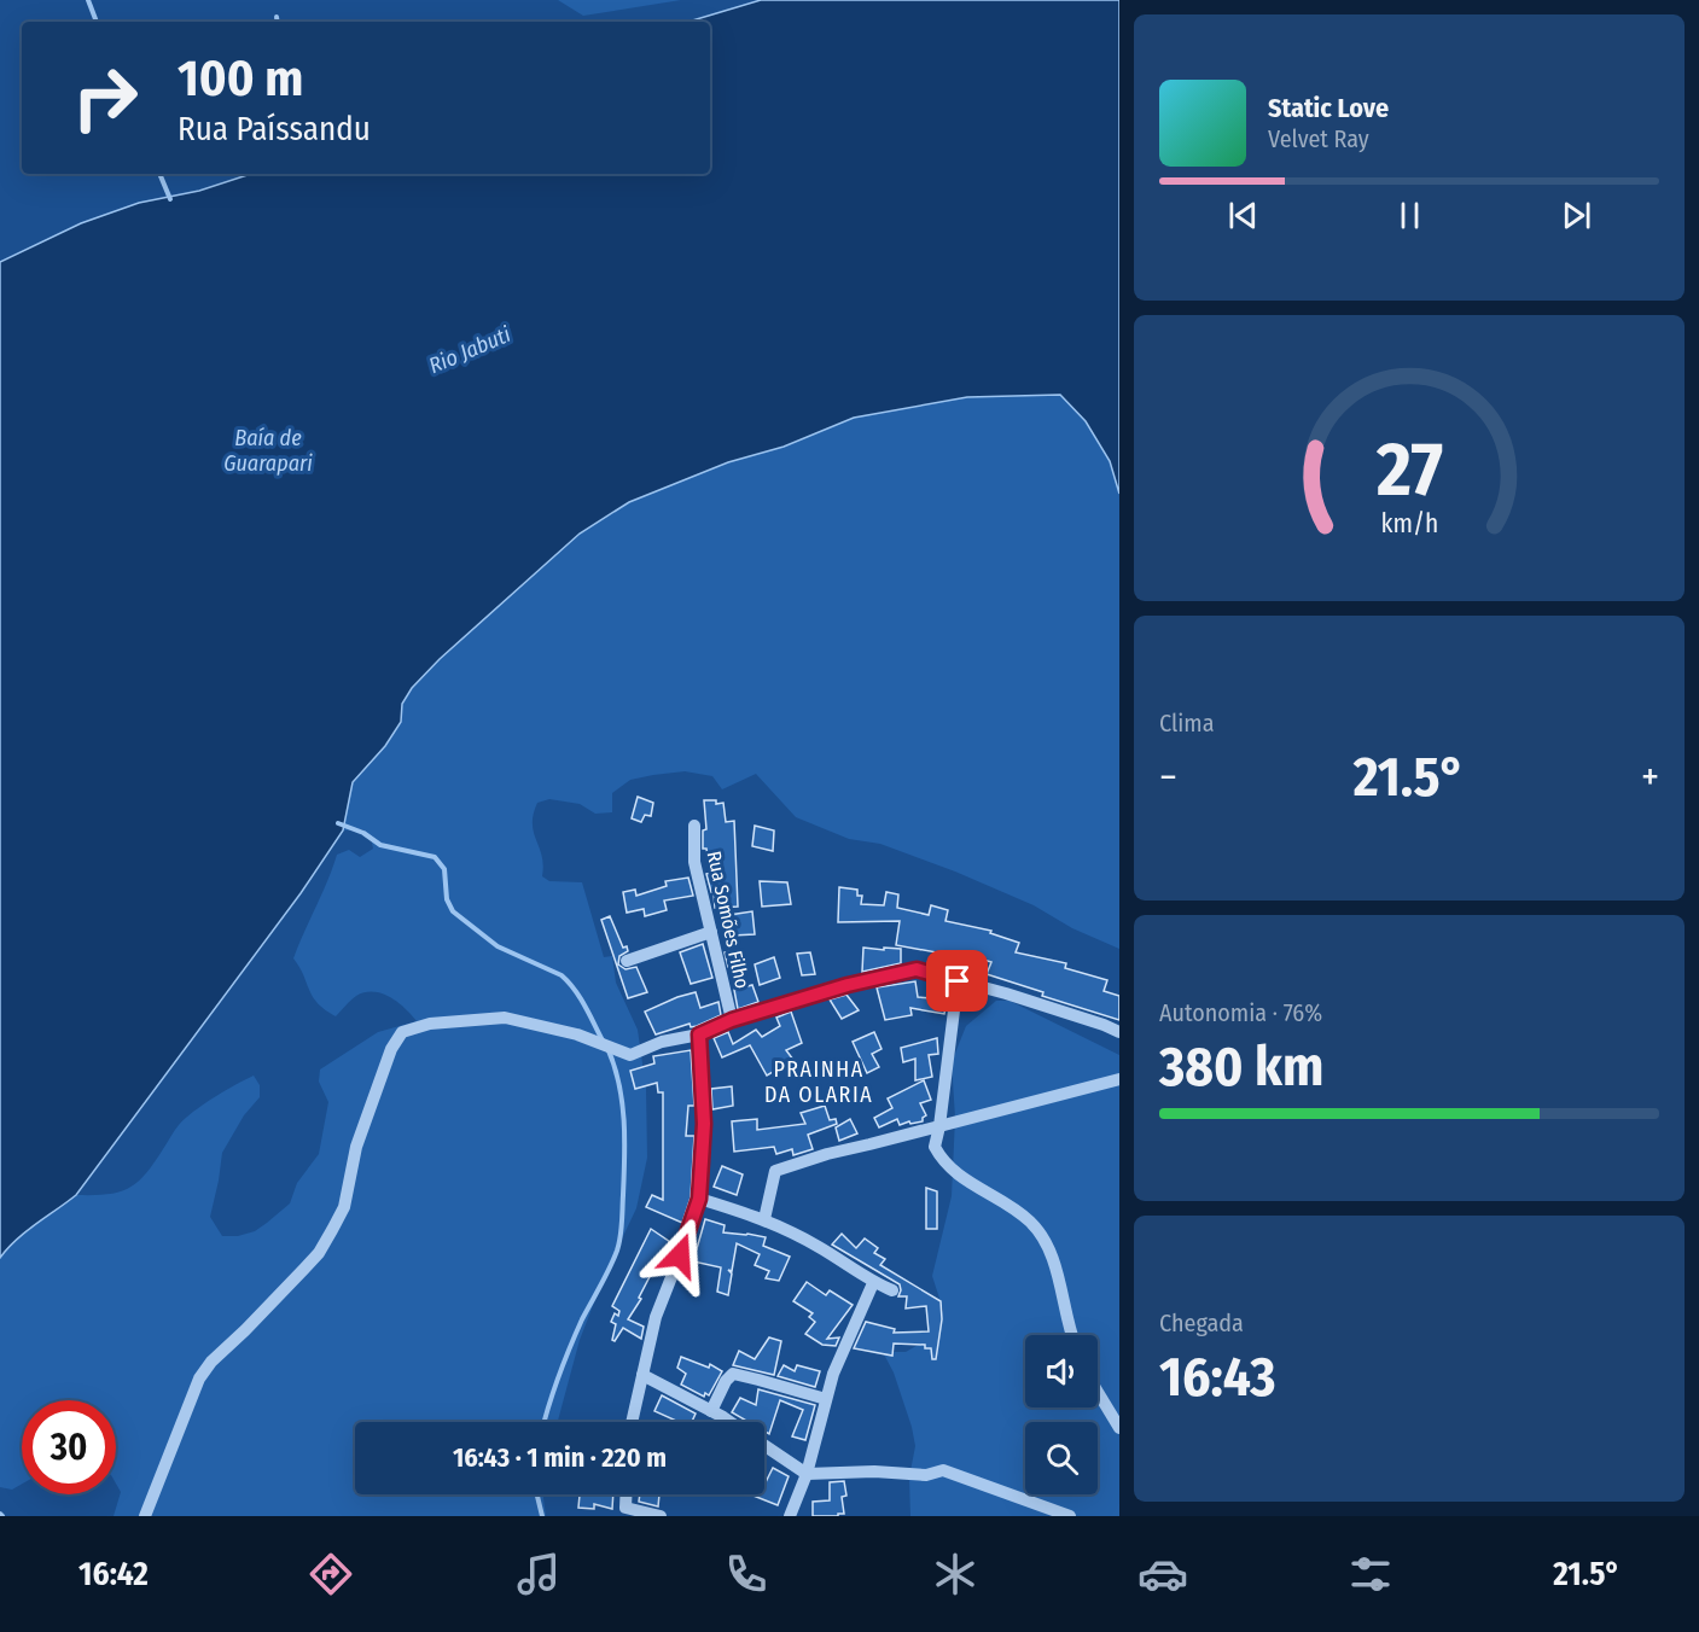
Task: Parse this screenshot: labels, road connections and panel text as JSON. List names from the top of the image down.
{
  "streets": {
    "street": ["Rua Somões Filho"]
  },
  "districts": ["PRAINHA DA OLARIA"],
  "water": ["Rio Jabuti", "Baía de Guarapari"],
  "page": {
    "turn": ["100 m", "Rua Paíssandu"],
    "song": ["Static Love", "Velvet Ray"],
    "tile": [
      "Clima",
      ["Autonomia · 76%", "380 km"],
      ["Chegada", "16:43"]
    ],
    "heat": ["−", "21.5°", "+"],
    "limit": "30",
    "trip": "16:43 · 1 min · 220 m",
    "tabs": ["16:42", "21.5°"],
    "gauge": ["27", "km/h"]
  }
}
